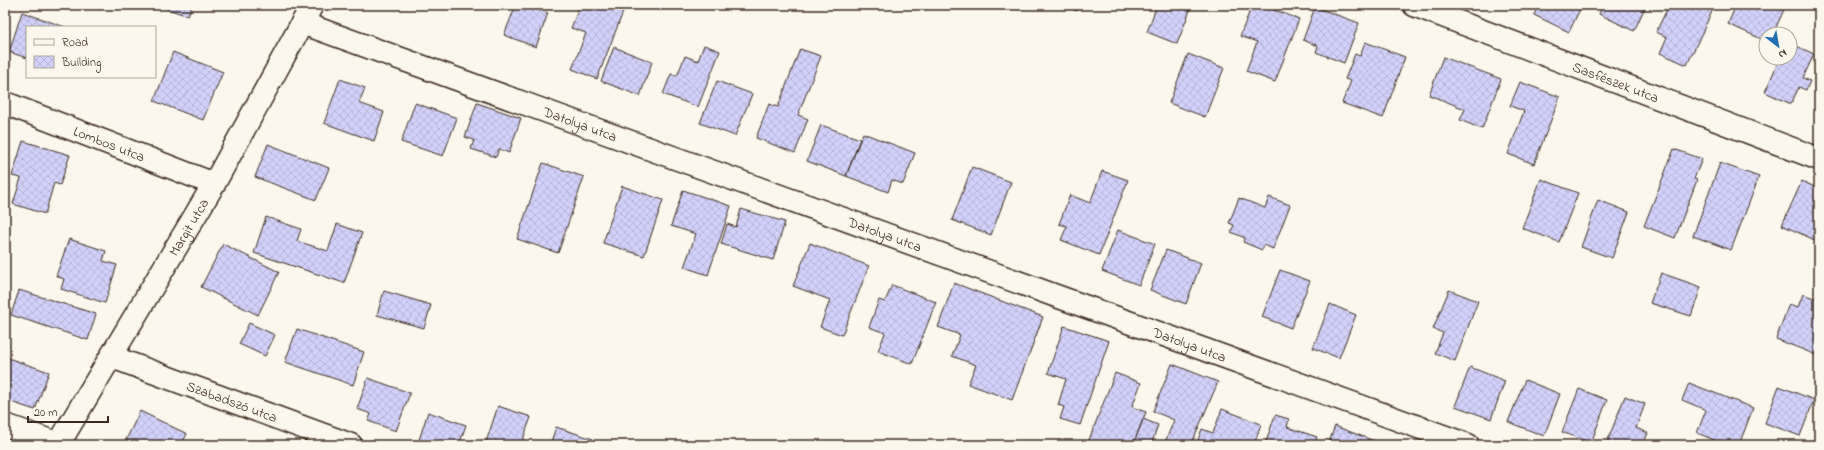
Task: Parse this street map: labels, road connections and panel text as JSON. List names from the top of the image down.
{
  "streets": {
    "street": [
      "Sasfészek utca",
      "Datolya utca",
      "Lombos utca",
      "Margit utca",
      "Szabadszó utca"
    ]
  },
  "crossings": [
    ["Datolya utca", "Margit utca"],
    ["Lombos utca", "Margit utca"],
    ["Margit utca", "Szabadszó utca"]
  ],
  "legend": ["Road", "Building"],
  "scale_bar": "20 m",
  "north": "bottom right"
}
